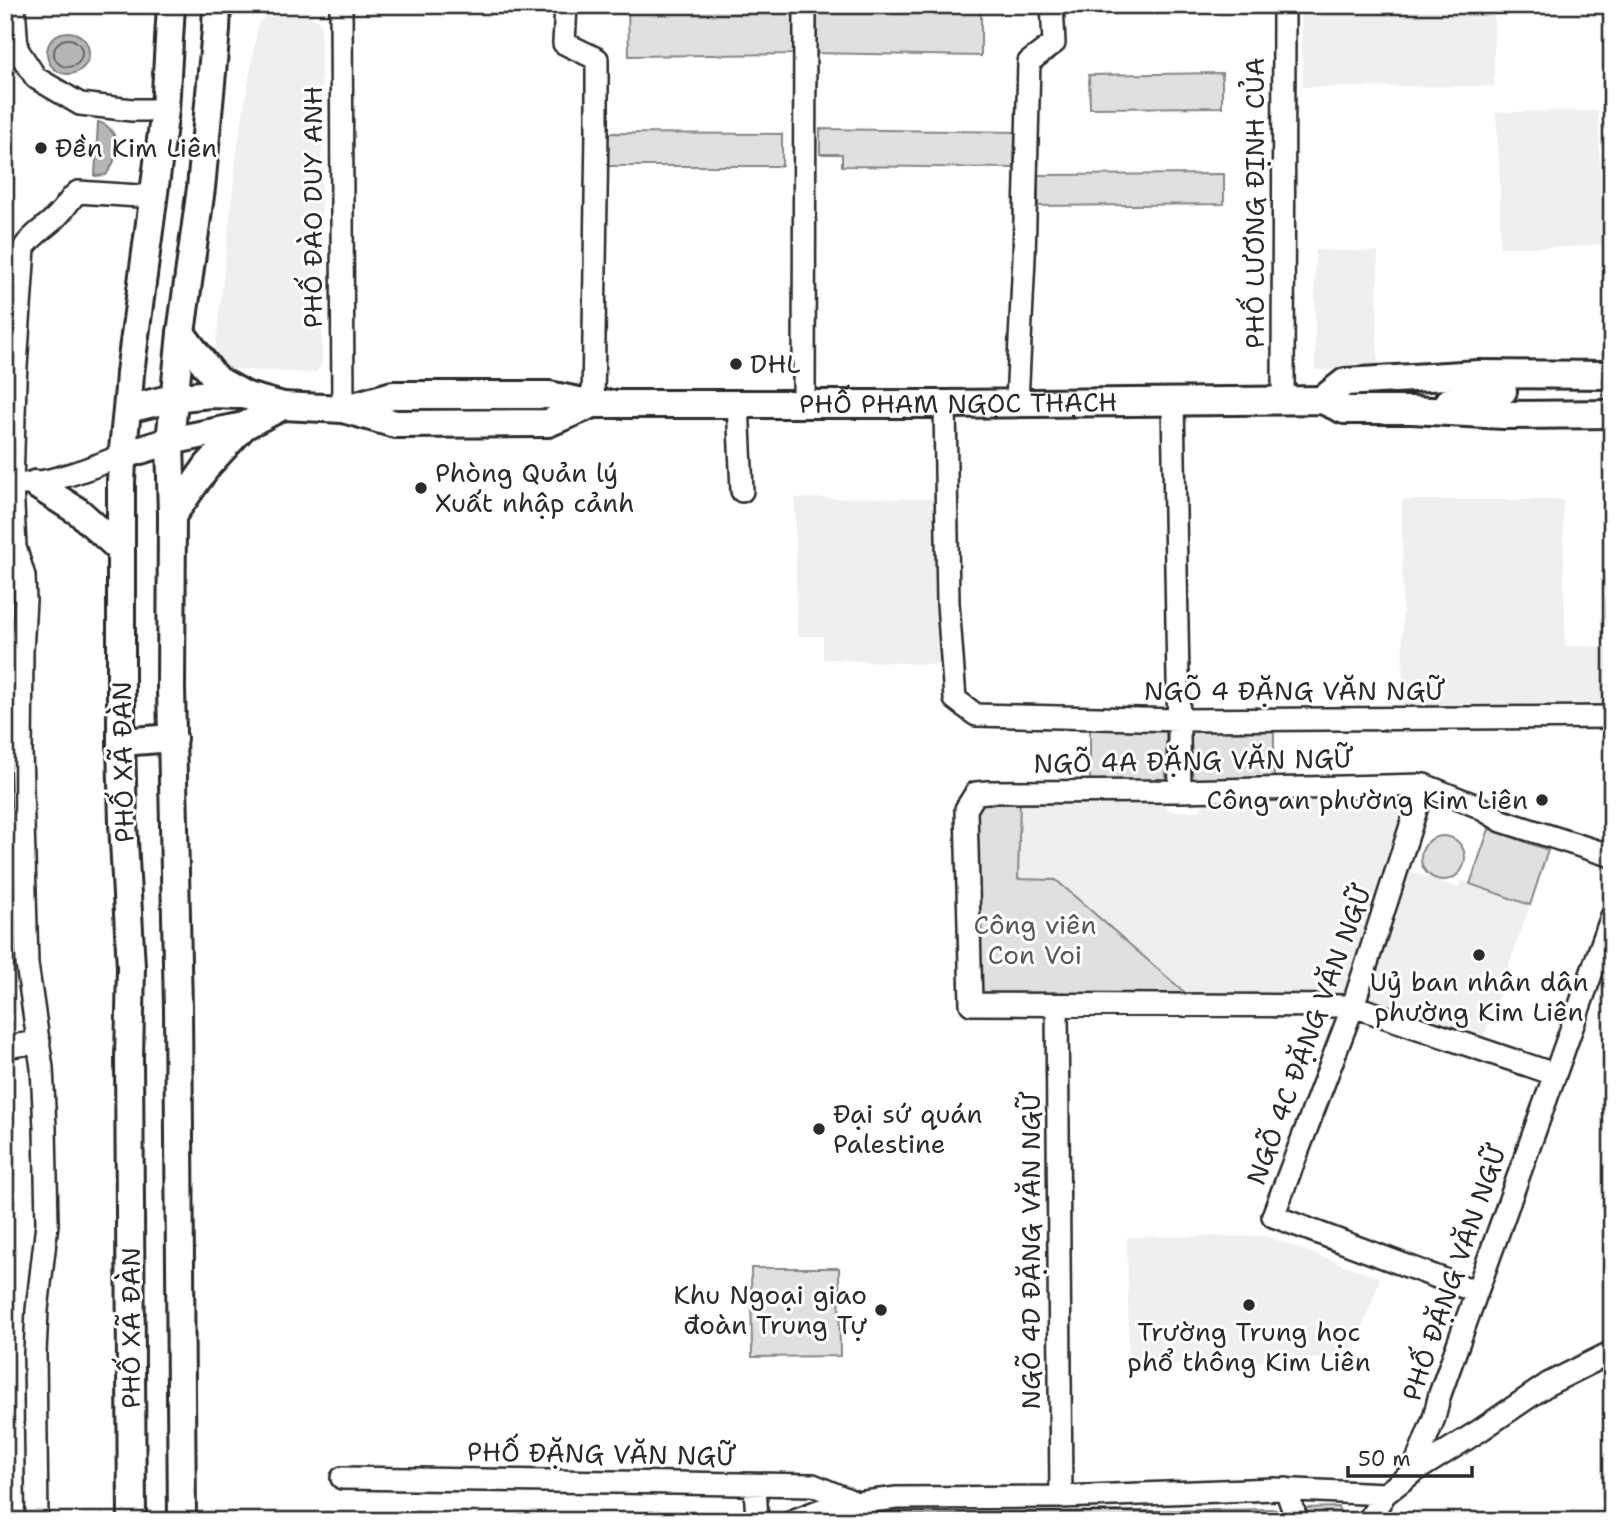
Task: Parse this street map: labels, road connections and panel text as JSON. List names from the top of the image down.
{
  "streets": {
    "main road": ["PHỐ PHẠM NGỌC THẠCH", "PHỐ XÃ ĐÀN"],
    "street": [
      "PHỐ LƯƠNG ĐỊNH CỦA",
      "PHỐ ĐÀO DUY ANH",
      "NGÕ 4 ĐẶNG VĂN NGỮ",
      "NGÕ 4A ĐẶNG VĂN NGỮ",
      "NGÕ 4C ĐẶNG VĂN NGỮ",
      "NGÕ 4D ĐẶNG VĂN NGỮ",
      "PHỐ ĐẶNG VĂN NGỮ"
    ]
  },
  "crossings": [
    ["PHỐ LƯƠNG ĐỊNH CỦA", "PHỐ PHẠM NGỌC THẠCH"],
    ["PHỐ ĐÀO DUY ANH", "PHỐ PHẠM NGỌC THẠCH"],
    ["PHỐ PHẠM NGỌC THẠCH", "NGÕ 4 ĐẶNG VĂN NGỮ"],
    ["PHỐ PHẠM NGỌC THẠCH", "PHỐ XÃ ĐÀN"],
    ["NGÕ 4A ĐẶNG VĂN NGỮ", "NGÕ 4C ĐẶNG VĂN NGỮ"],
    ["NGÕ 4A ĐẶNG VĂN NGỮ", "NGÕ 4D ĐẶNG VĂN NGỮ"],
    ["NGÕ 4C ĐẶNG VĂN NGỮ", "PHỐ ĐẶNG VĂN NGỮ"],
    ["NGÕ 4D ĐẶNG VĂN NGỮ", "PHỐ ĐẶNG VĂN NGỮ"]
  ],
  "parks": ["Công viên Con Voi"],
  "places": [
    "Đền Kim Liên",
    "DHL",
    "Phòng Quản lý Xuất nhập cảnh",
    "Công an phường Kim Liên",
    "Uỷ ban nhân dân phường Kim Liên",
    "Đại sứ quán Palestine",
    "Trường Trung học phổ thông Kim Liên",
    "Khu Ngoại giao đoàn Trung Tự"
  ],
  "scale_bar": "50 m"
}
